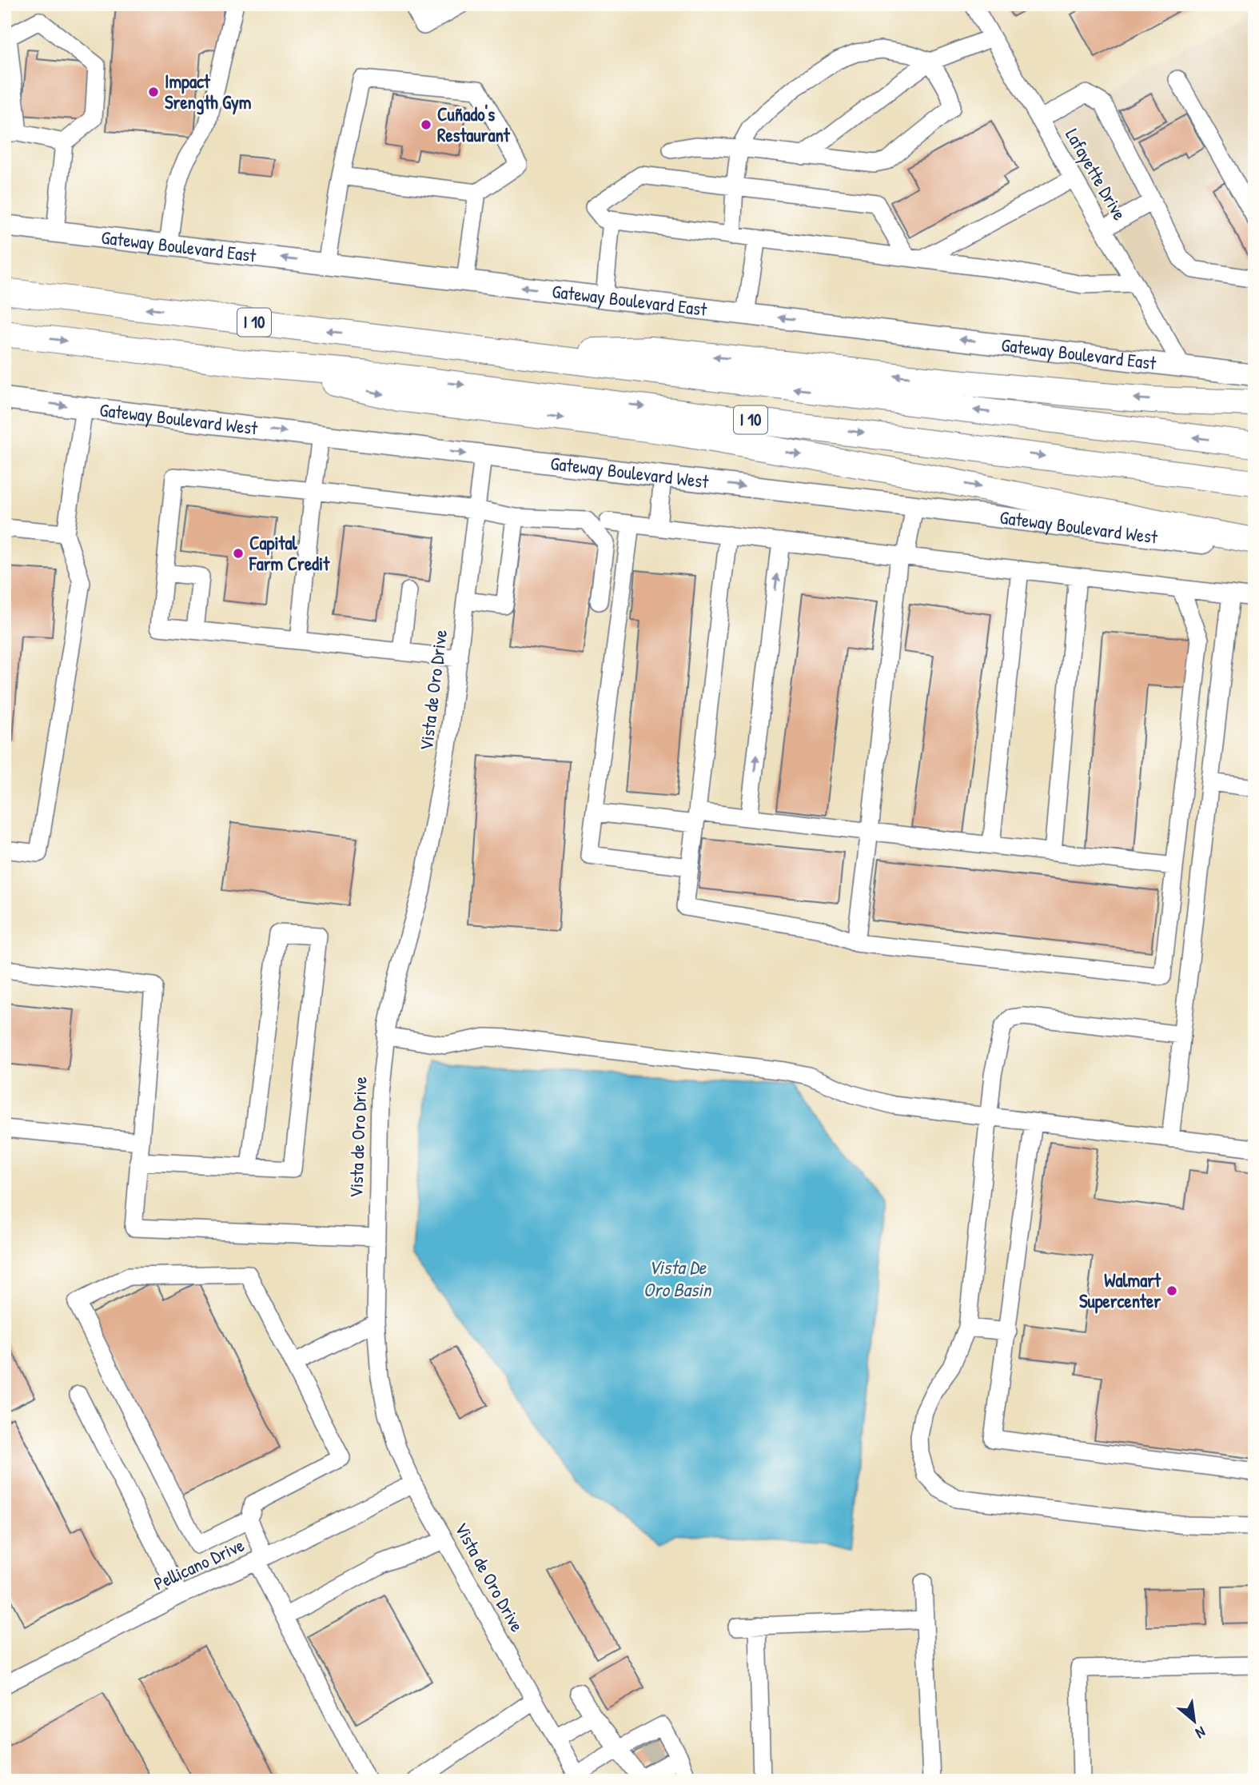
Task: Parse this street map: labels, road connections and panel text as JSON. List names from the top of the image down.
{
  "streets": {
    "highway": ["I 10"],
    "main road": ["Gateway Boulevard East", "Gateway Boulevard West"],
    "street": ["Lafayette Drive", "Vista de Oro Drive", "Pellicano Drive"]
  },
  "crossings": [
    ["Lafayette Drive", "Gateway Boulevard East"],
    ["Gateway Boulevard West", "Vista de Oro Drive"],
    ["Vista de Oro Drive", "Pellicano Drive"]
  ],
  "one_way": ["Gateway Boulevard East", "Gateway Boulevard West"],
  "water": ["Vista De Oro Basin"],
  "places": [
    "Impact Srength Gym",
    "Cuñado's Restaurant",
    "Capital Farm Credit",
    "Walmart Supercenter"
  ],
  "north": "bottom right"
}
